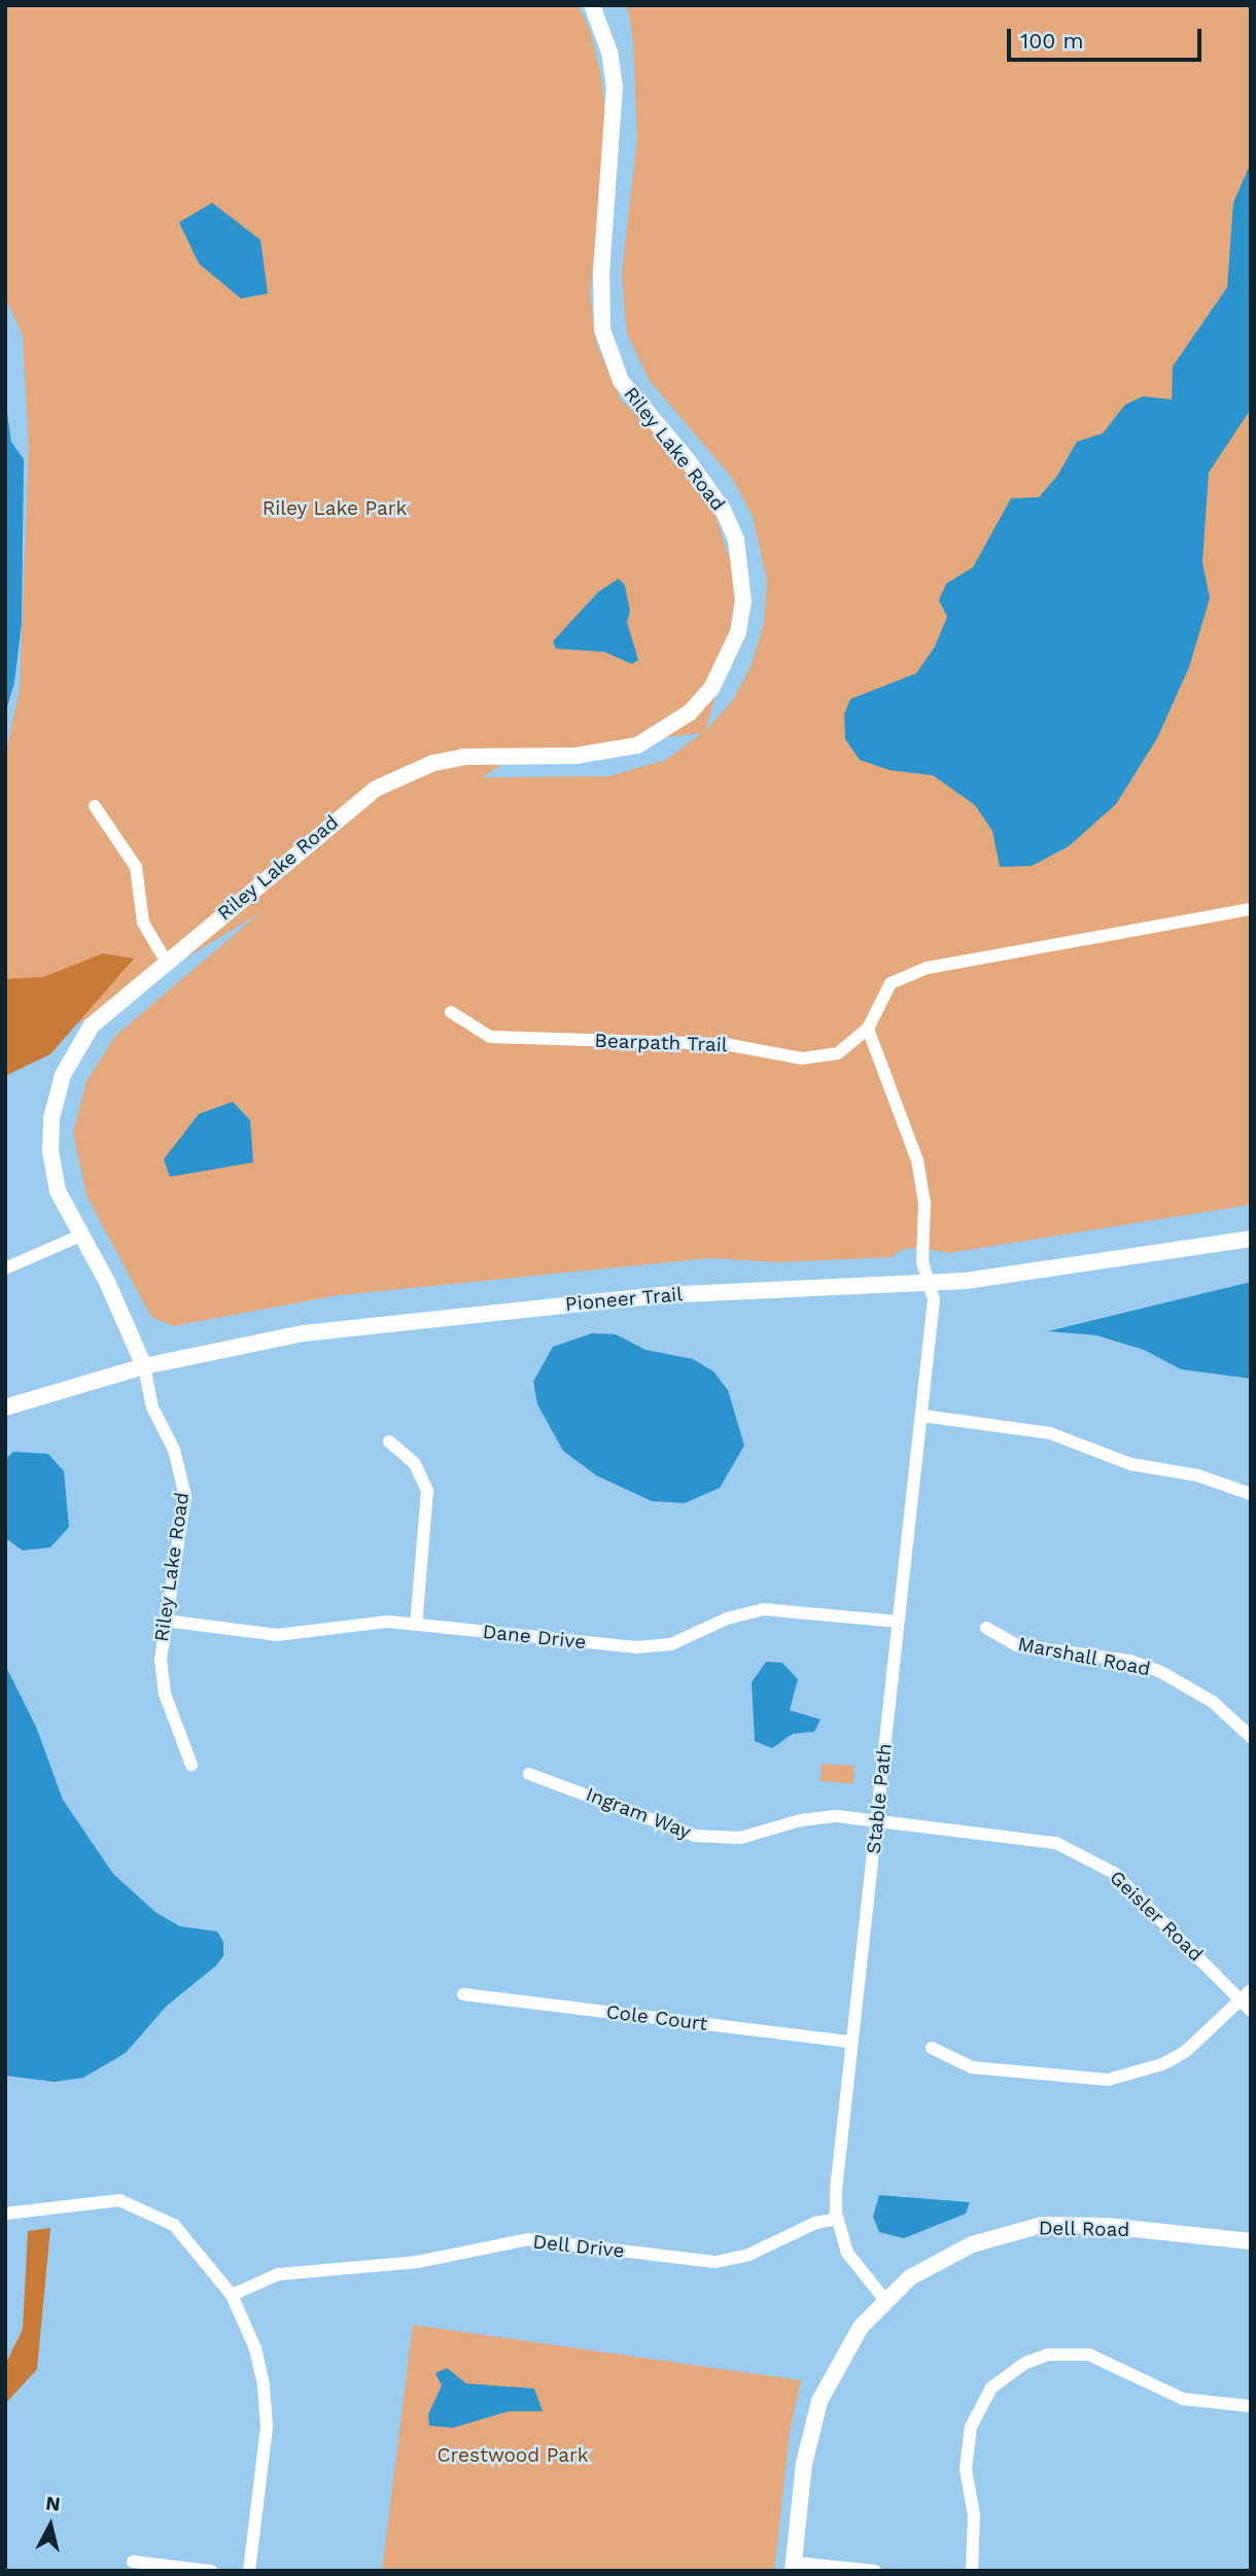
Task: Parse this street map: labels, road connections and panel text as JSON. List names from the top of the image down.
{
  "streets": {
    "street": [
      "Riley Lake Road",
      "Bearpath Trail",
      "Pioneer Trail",
      "Dane Drive",
      "Marshall Road",
      "Stable Path",
      "Ingram Way",
      "Geisler Road",
      "Cole Court",
      "Dell Road",
      "Dell Drive"
    ]
  },
  "crossings": [
    ["Riley Lake Road", "Pioneer Trail"],
    ["Riley Lake Road", "Dane Drive"],
    ["Pioneer Trail", "Stable Path"],
    ["Dane Drive", "Stable Path"],
    ["Stable Path", "Ingram Way"],
    ["Stable Path", "Geisler Road"],
    ["Stable Path", "Cole Court"],
    ["Stable Path", "Dell Road"],
    ["Stable Path", "Dell Drive"],
    ["Ingram Way", "Geisler Road"]
  ],
  "parks": ["Riley Lake Park", "Crestwood Park"],
  "scale_bar": "100 m",
  "north": "top"
}
